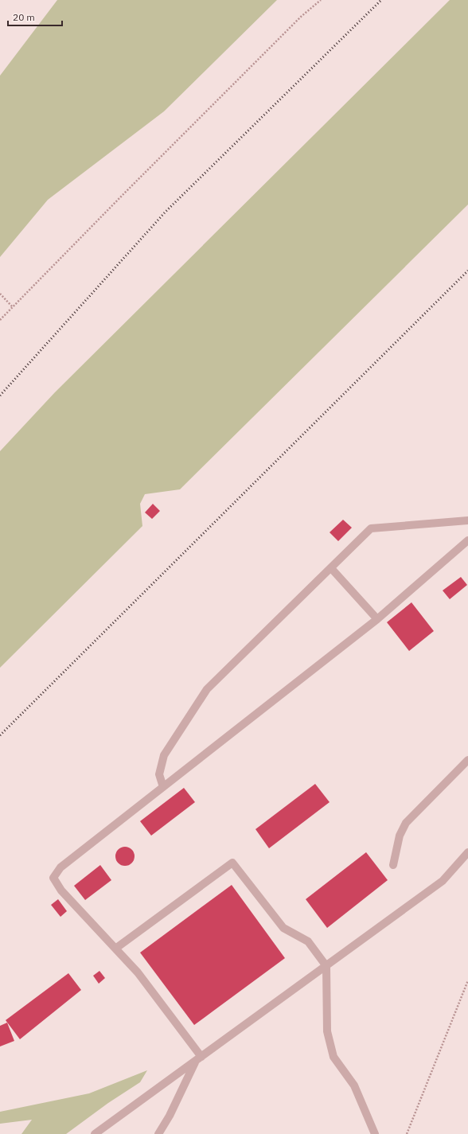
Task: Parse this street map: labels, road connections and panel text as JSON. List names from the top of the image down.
{
  "scale_bar": "20 m"
}
